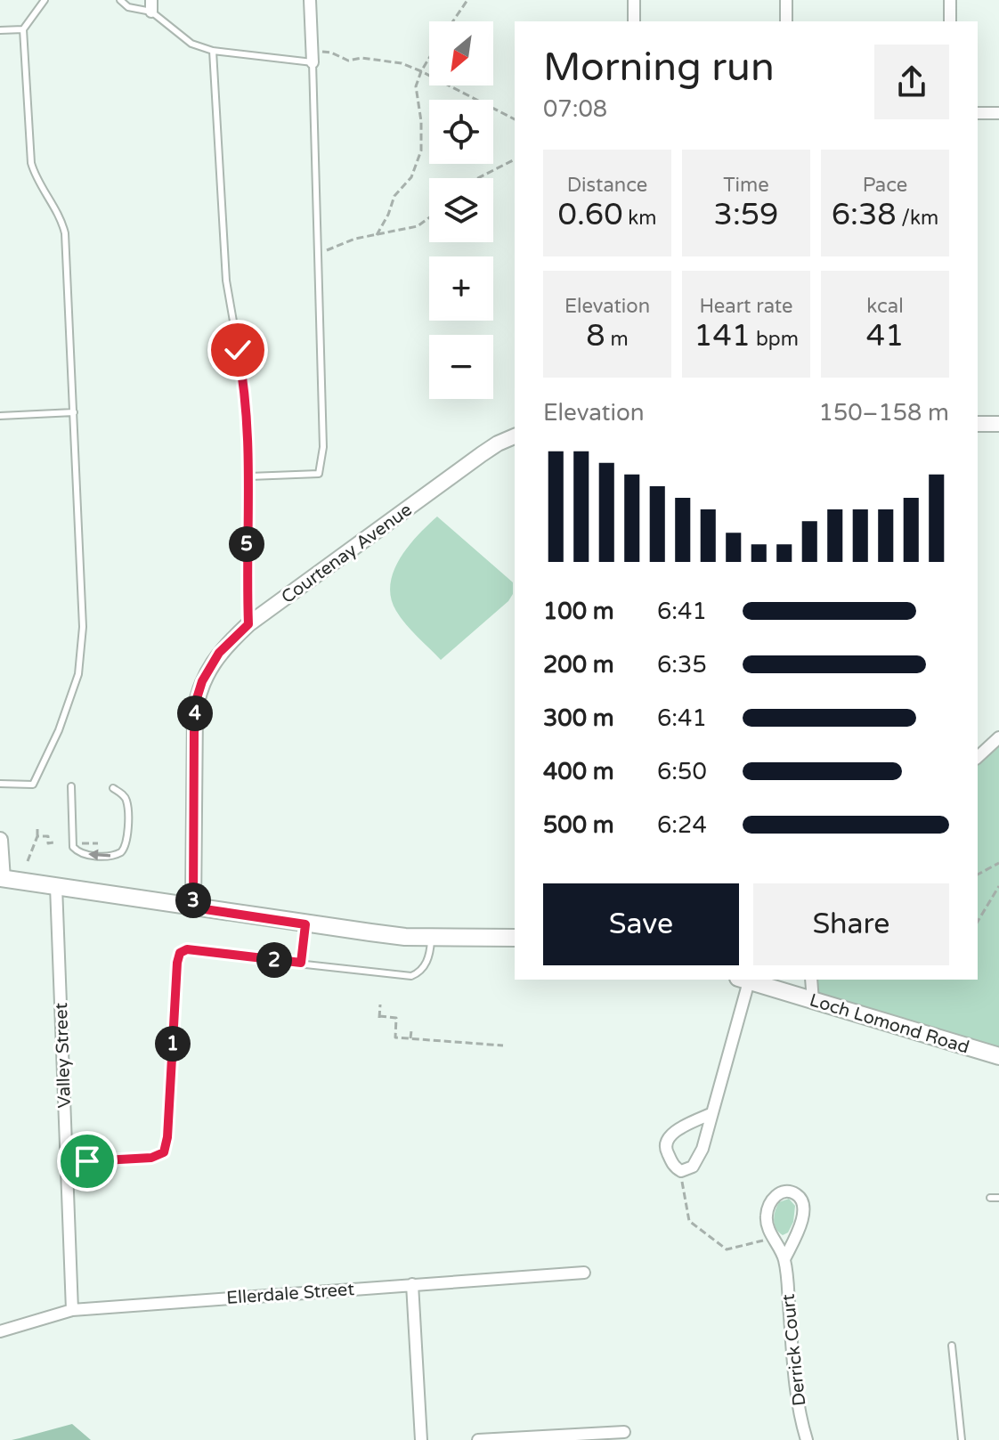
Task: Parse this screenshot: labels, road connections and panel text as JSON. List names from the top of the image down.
{
  "streets": {
    "main road": ["Loch Lomond Road"],
    "street": [
      "Courtenay Avenue",
      "Valley Street",
      "Ellerdale Street",
      "Derrick Court"
    ]
  },
  "crossings": [
    ["Valley Street", "Ellerdale Street"]
  ],
  "north": "bottom left",
  "page": {
    "map_buttons": ["+", "−"],
    "heading": ["Morning run", "07:08"],
    "stats": [
      ["Distance", "0.60 km"],
      ["Time", "3:59"],
      ["Pace", "6:38 /km"],
      ["Elevation", "8 m"],
      ["Heart rate", "141 bpm"],
      ["kcal", "41"]
    ],
    "chart": ["Elevation", "150–158 m"],
    "pins": [
      "5",
      "4",
      "3",
      "2",
      "1"
    ],
    "list": [
      {
        "name": "100 m",
        "note": "6:41"
      },
      {
        "name": "200 m",
        "note": "6:35"
      },
      {
        "name": "300 m",
        "note": "6:41"
      },
      {
        "name": "400 m",
        "note": "6:50"
      },
      {
        "name": "500 m",
        "note": "6:24"
      }
    ],
    "buttons": ["Save", "Share"]
  }
}
